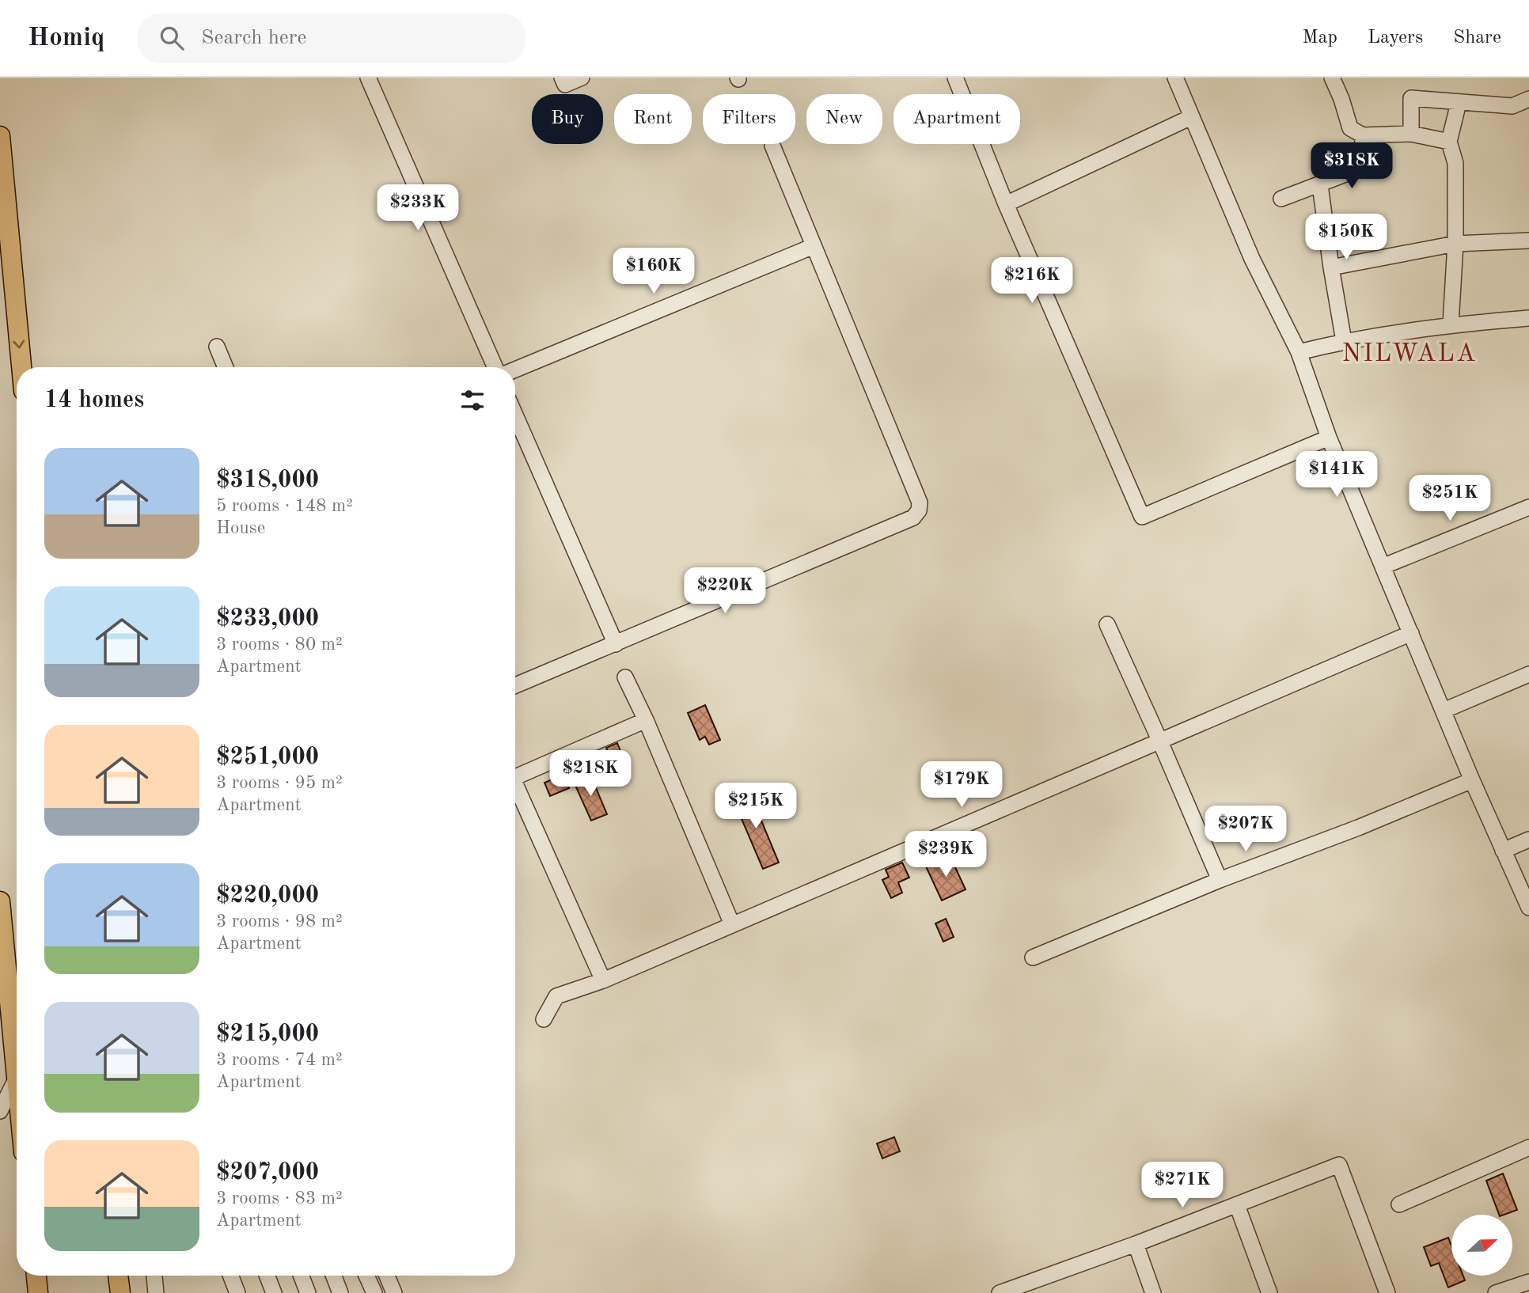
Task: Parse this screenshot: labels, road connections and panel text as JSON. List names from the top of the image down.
{
  "districts": ["NILWALA"],
  "north": "right",
  "page": {
    "header": "Homiq",
    "search": "Search here",
    "nav": ["Map", "Layers", "Share"],
    "chip": [
      "Buy",
      "Rent",
      "Filters",
      "New",
      "Apartment"
    ],
    "price": [
      "$318K",
      "$233K",
      "$150K",
      "$160K",
      "$216K",
      "$141K",
      "$251K",
      "$220K",
      "$218K",
      "$179K",
      "$215K",
      "$207K",
      "$239K",
      "$271K"
    ],
    "heading": "14 homes",
    "list": [
      {
        "name": "$318,000",
        "note": "5 rooms · 148 m² · House"
      },
      {
        "name": "$233,000",
        "note": "3 rooms · 80 m² · Apartment"
      },
      {
        "name": "$251,000",
        "note": "3 rooms · 95 m² · Apartment"
      },
      {
        "name": "$220,000",
        "note": "3 rooms · 98 m² · Apartment"
      },
      {
        "name": "$215,000",
        "note": "3 rooms · 74 m² · Apartment"
      },
      {
        "name": "$207,000",
        "note": "3 rooms · 83 m² · Apartment"
      }
    ]
  }
}
